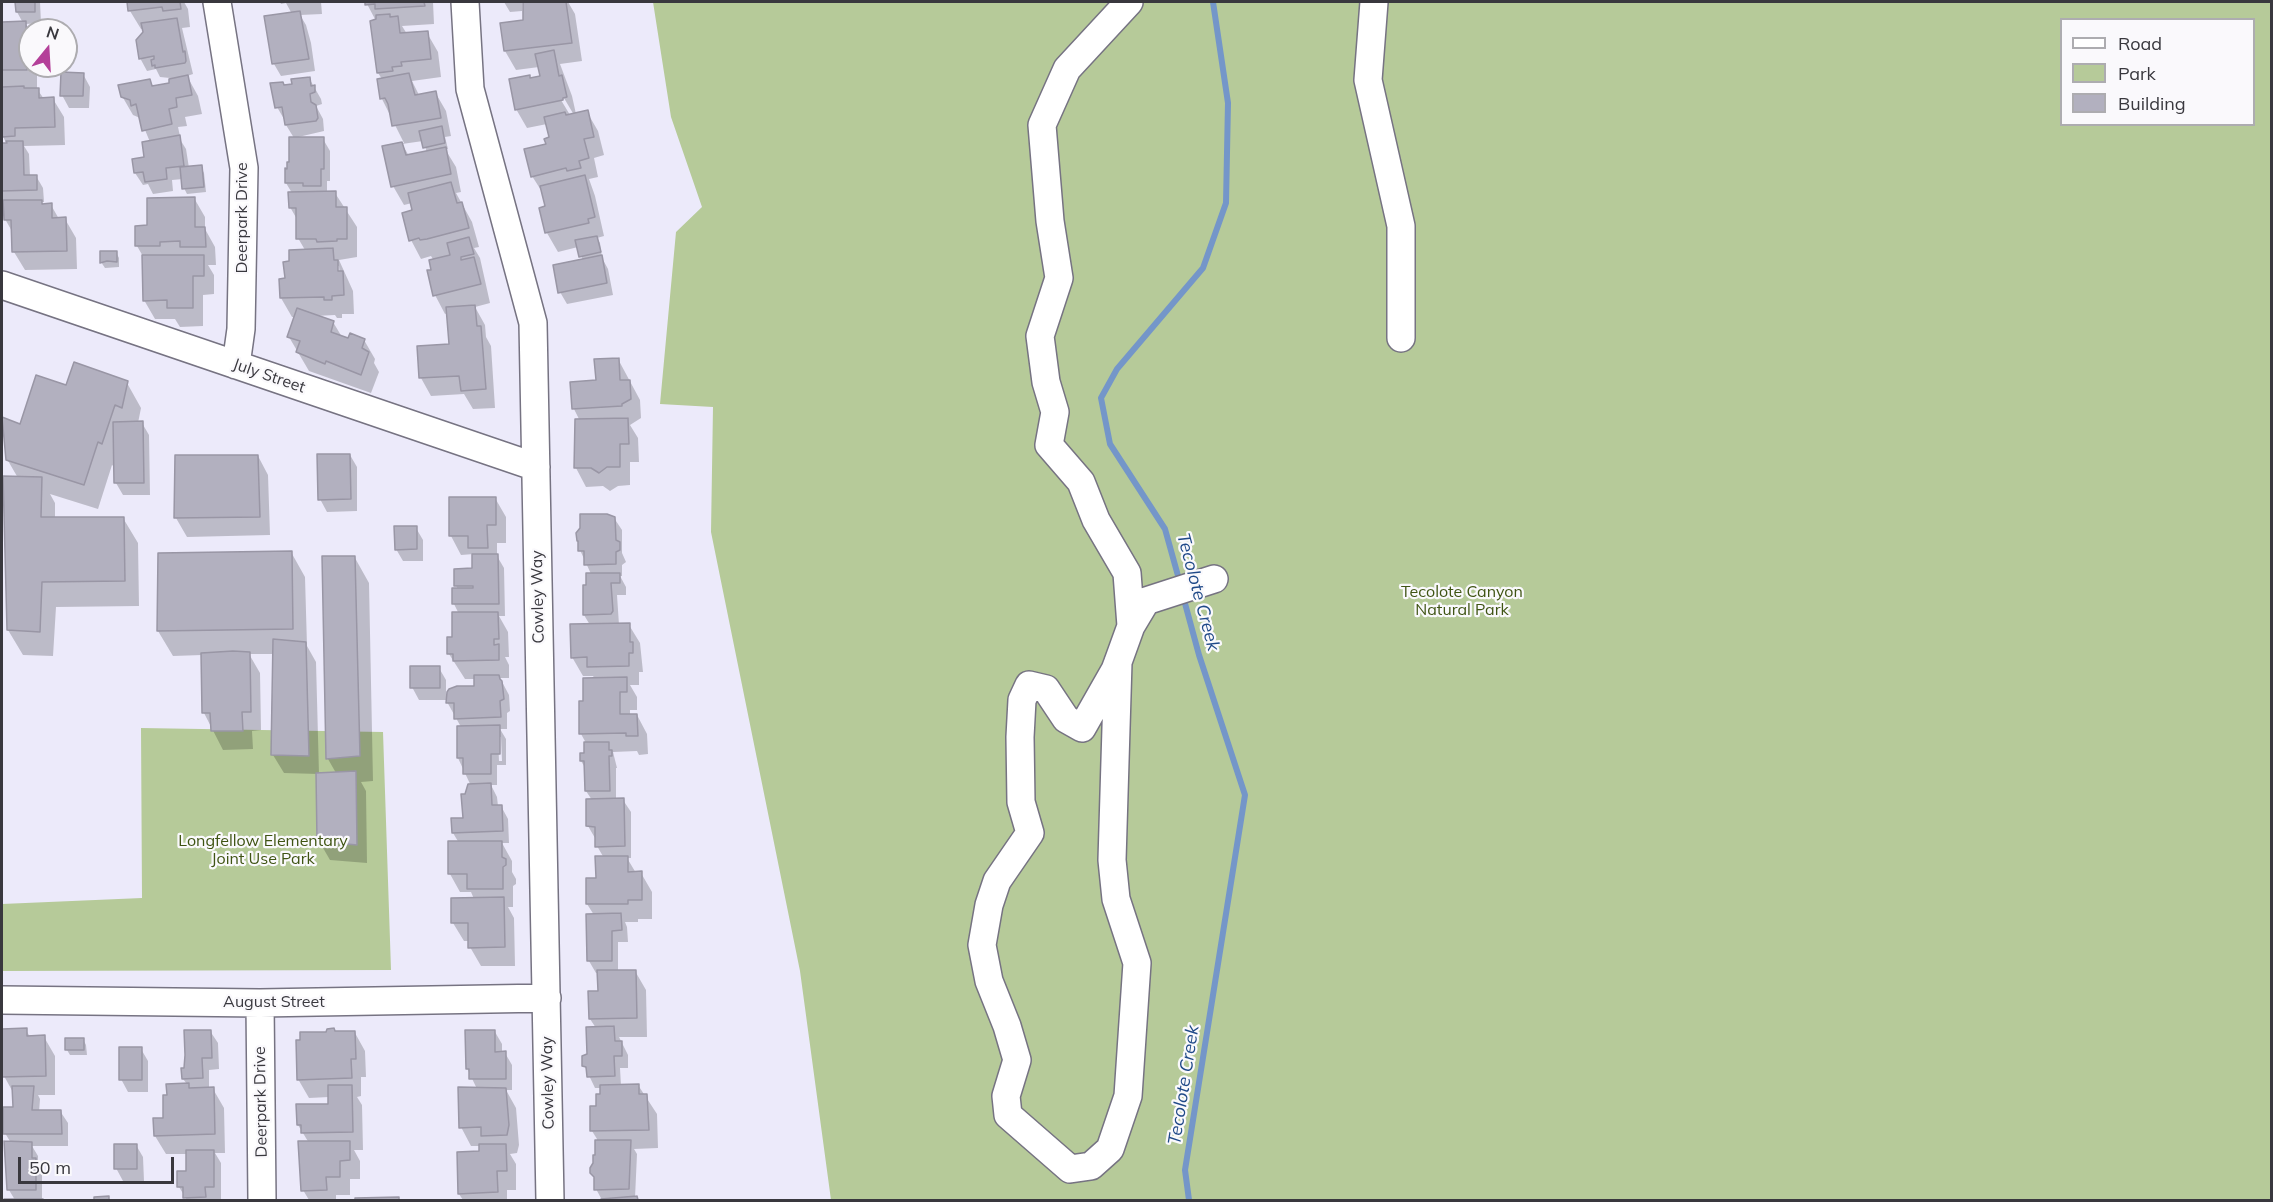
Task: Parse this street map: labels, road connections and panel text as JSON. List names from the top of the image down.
{
  "streets": {
    "street": [
      "Deerpark Drive",
      "July Street",
      "Cowley Way",
      "August Street"
    ]
  },
  "crossings": [
    ["Deerpark Drive", "July Street"],
    ["Deerpark Drive", "August Street"],
    ["July Street", "Cowley Way"],
    ["Cowley Way", "August Street"]
  ],
  "water": ["Tecolote Creek"],
  "parks": ["Tecolote Canyon Natural Park", "Longfellow Elementary Joint Use Park"],
  "legend": ["Road", "Park", "Building"],
  "scale_bar": "50 m",
  "north": "top"
}
